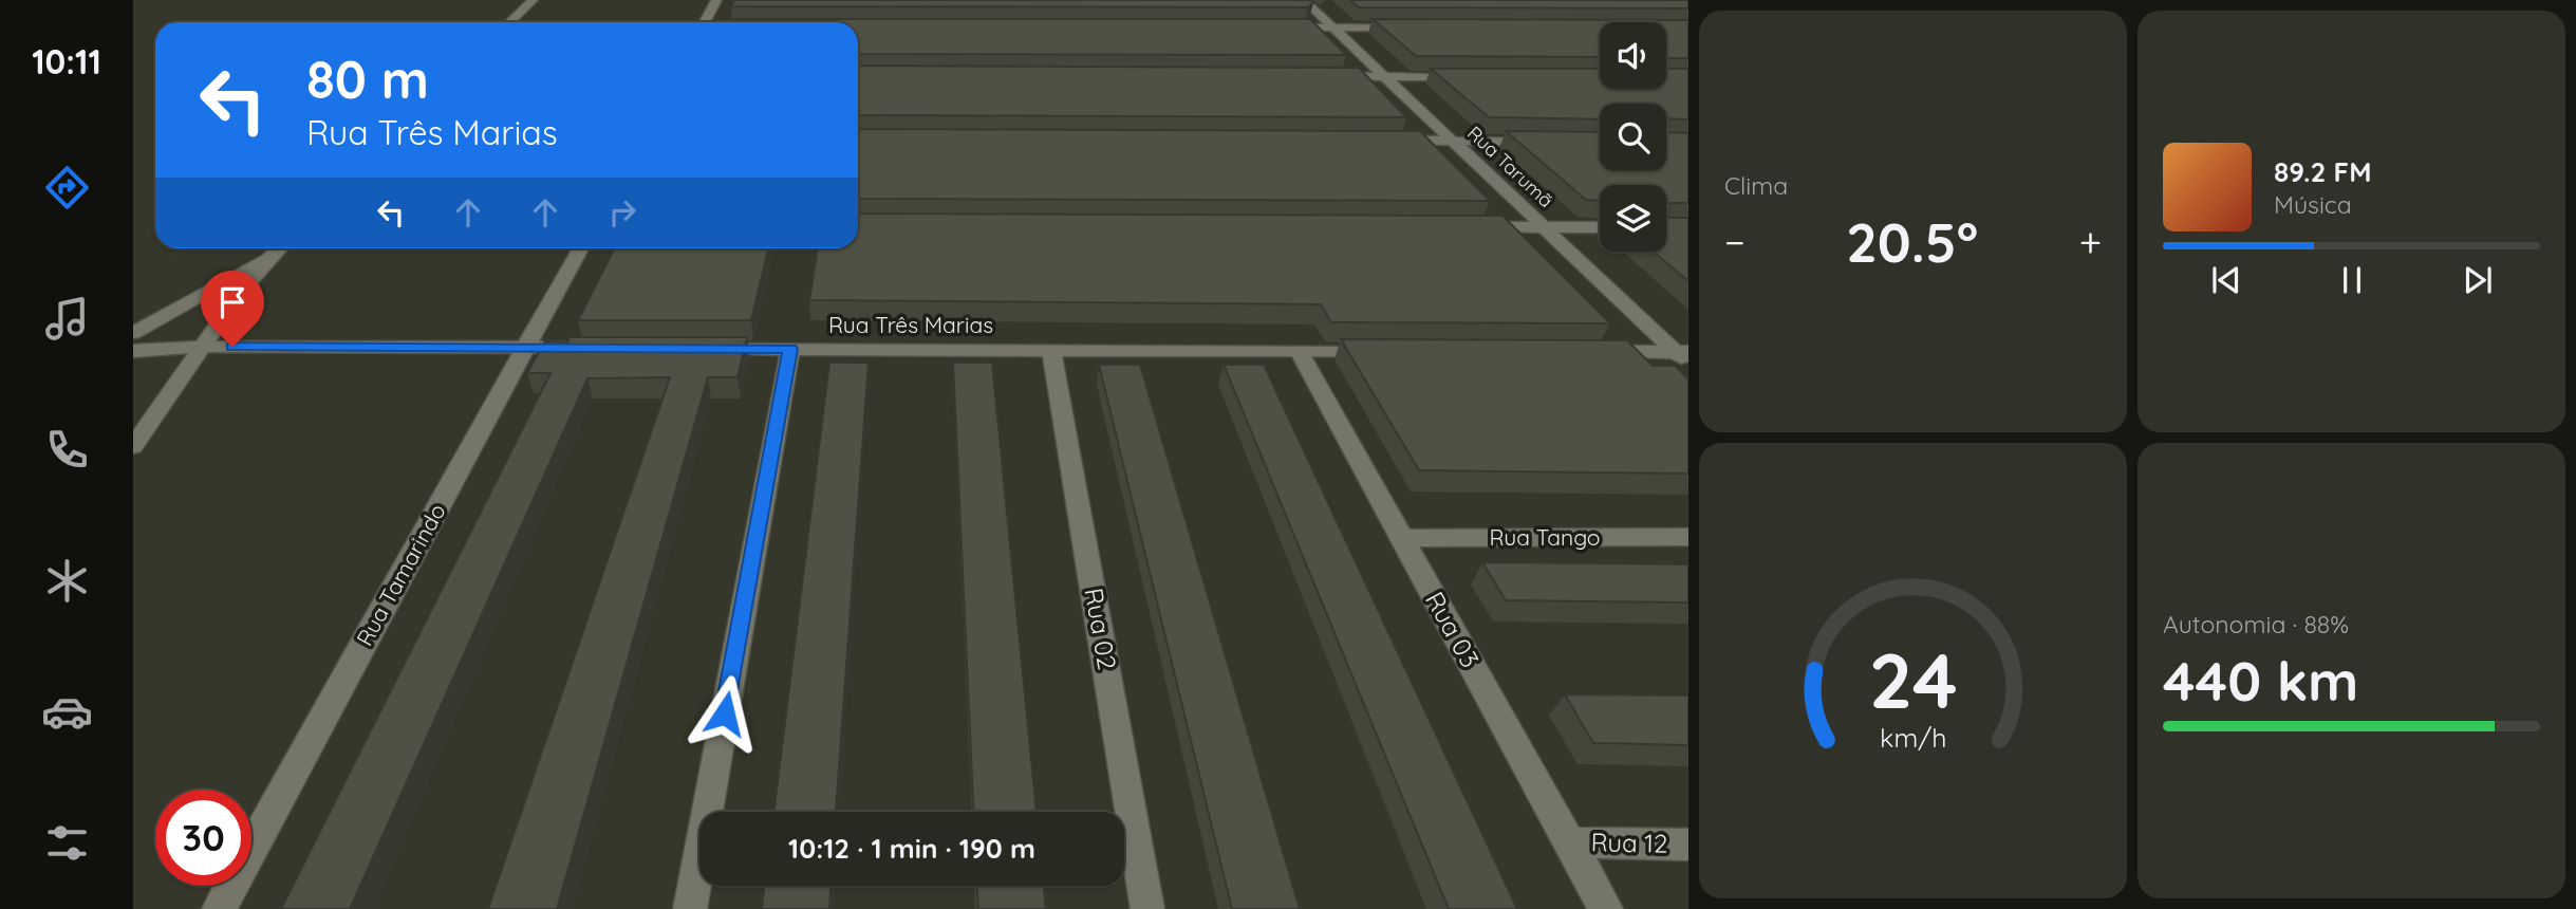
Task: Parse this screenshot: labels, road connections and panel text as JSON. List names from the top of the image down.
{
  "streets": {
    "street": [
      "Rua Tarumã",
      "Rua Três Marias",
      "Rua Tango",
      "Rua Tamarindo",
      "Rua 02",
      "Rua 03",
      "Rua 12"
    ]
  },
  "crossings": [
    ["Rua Três Marias", "Rua 02"],
    ["Rua Três Marias", "Rua 03"],
    ["Rua Tango", "Rua 03"],
    ["Rua 03", "Rua 12"]
  ],
  "page": {
    "tabs": "10:11",
    "tile": [
      "Clima",
      ["Autonomia · 88%", "440 km"]
    ],
    "turn": ["80 m", "Rua Três Marias"],
    "song": ["89.2 FM", "Música"],
    "heat": ["−", "20.5°", "+"],
    "limit": "30",
    "trip": "10:12 · 1 min · 190 m",
    "gauge": ["24", "km/h"]
  }
}
